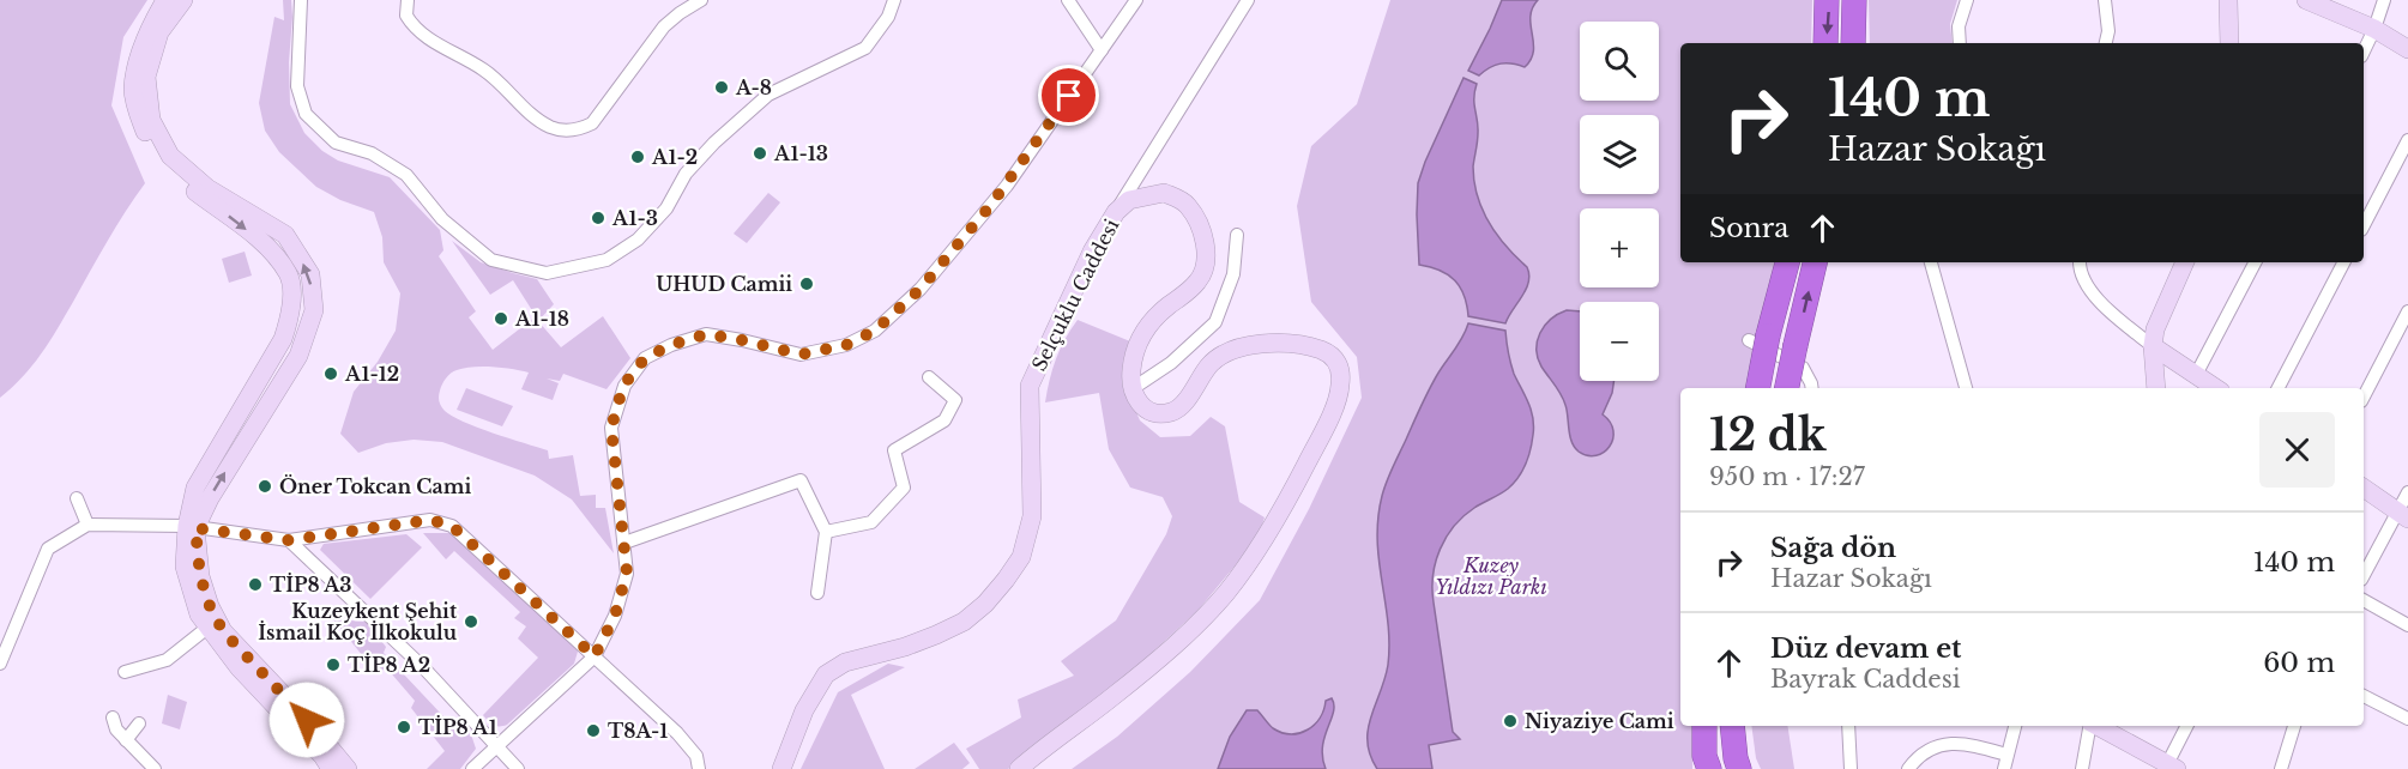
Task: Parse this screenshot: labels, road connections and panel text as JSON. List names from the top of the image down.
{
  "streets": {
    "street": ["Selçuklu Caddesi"]
  },
  "parks": ["Kuzey Yıldızı Parkı"],
  "places": [
    "A-8",
    "A1-13",
    "A1-2",
    "A1-3",
    "UHUD Camii",
    "A1-18",
    "A1-12",
    "Öner Tokcan Cami",
    "TİP8 A3",
    "Kuzeykent Şehit İsmail Koç İlkokulu",
    "TİP8 A2",
    "Niyaziye Cami",
    "TİP8 A1",
    "T8A-1"
  ],
  "page": {
    "map_buttons": ["+", "−"],
    "turn": ["140 m", "Hazar Sokağı"],
    "then": "Sonra",
    "heading": ["12 dk", "950 m · 17:27"],
    "list": [
      {
        "name": "Sağa dön",
        "note": "Hazar Sokağı",
        "value": "140 m"
      },
      {
        "name": "Düz devam et",
        "note": "Bayrak Caddesi",
        "value": "60 m"
      }
    ]
  }
}
